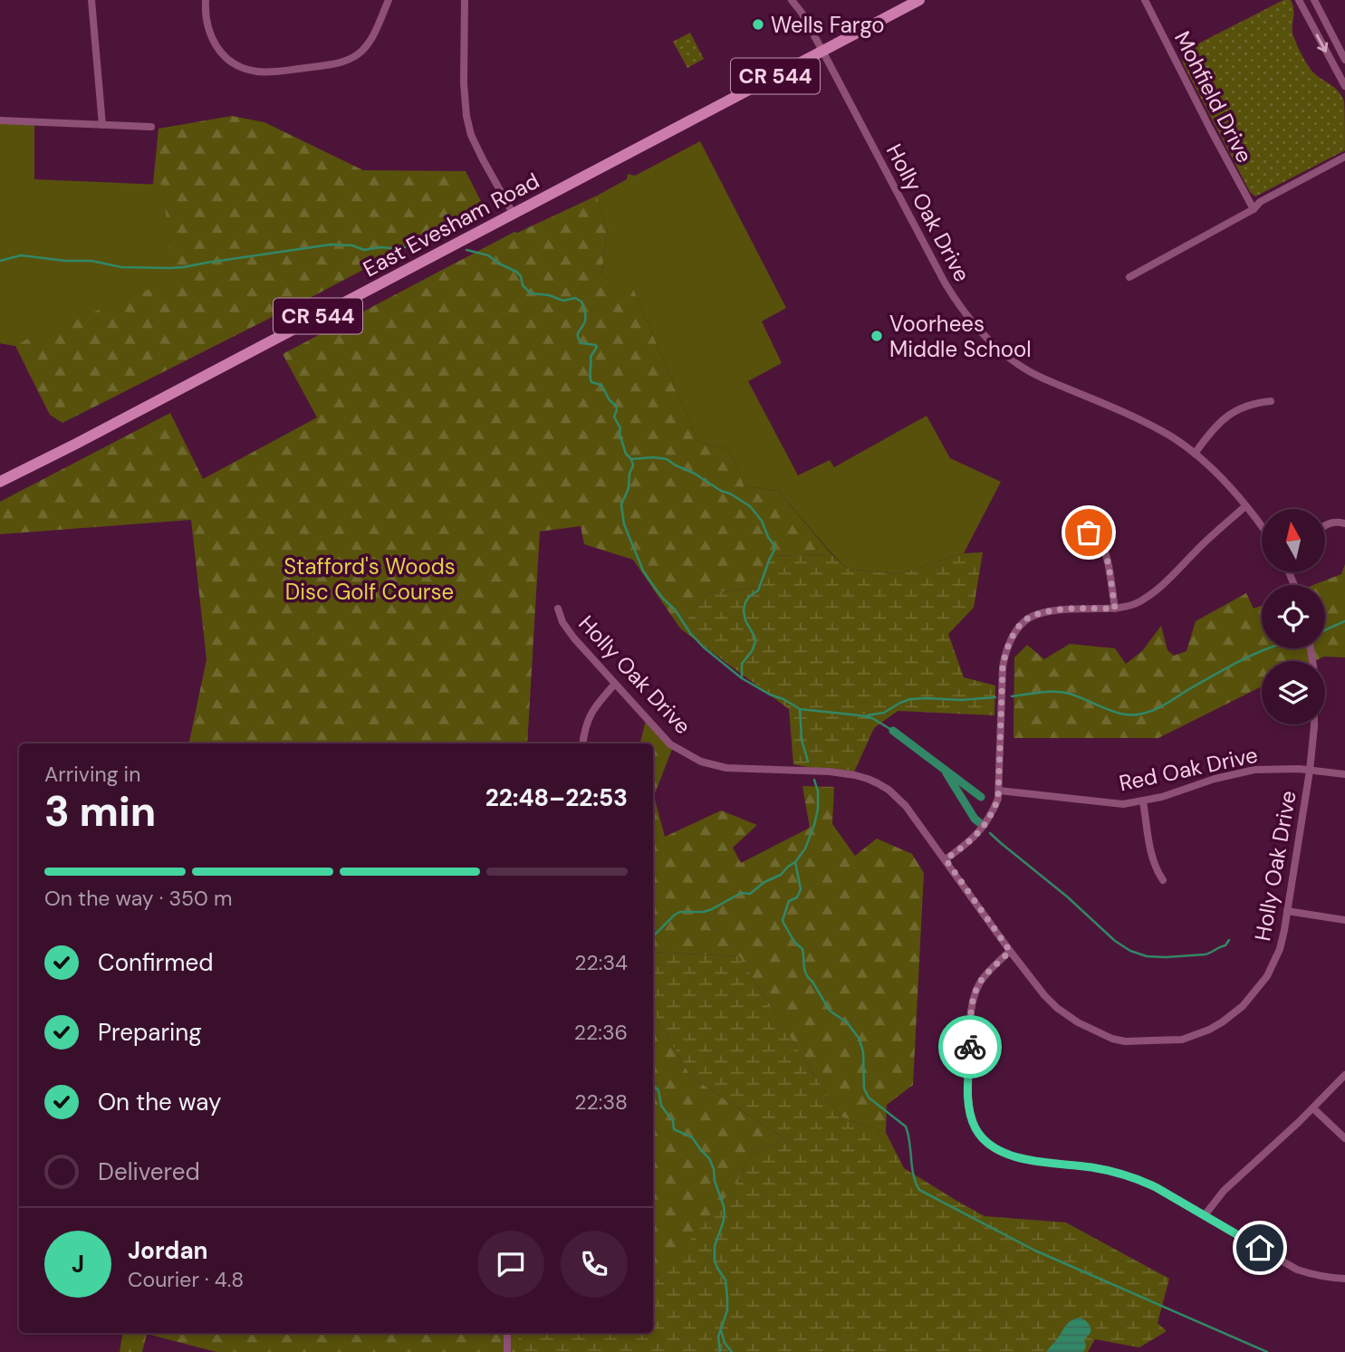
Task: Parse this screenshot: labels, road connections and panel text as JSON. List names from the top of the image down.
{
  "streets": {
    "main road": ["CR 544", "East Evesham Road"],
    "street": ["Mohfield Drive", "Holly Oak Drive", "Red Oak Drive"]
  },
  "crossings": [
    ["Holly Oak Drive", "East Evesham Road"],
    ["Holly Oak Drive", "Red Oak Drive"]
  ],
  "parks": ["Stafford's Woods Disc Golf Course"],
  "places": ["Wells Fargo", "Voorhees Middle School"],
  "north": "top",
  "page": {
    "heading": ["3 min", "Arriving in", "22:48–22:53"],
    "panel": ["Jordan", "Courier · 4.8"],
    "bar": "On the way · 350 m",
    "list": [
      ["Confirmed", "22:34"],
      ["Preparing", "22:36"],
      ["On the way", "22:38"],
      "Delivered"
    ],
    "round": "J"
  }
}
